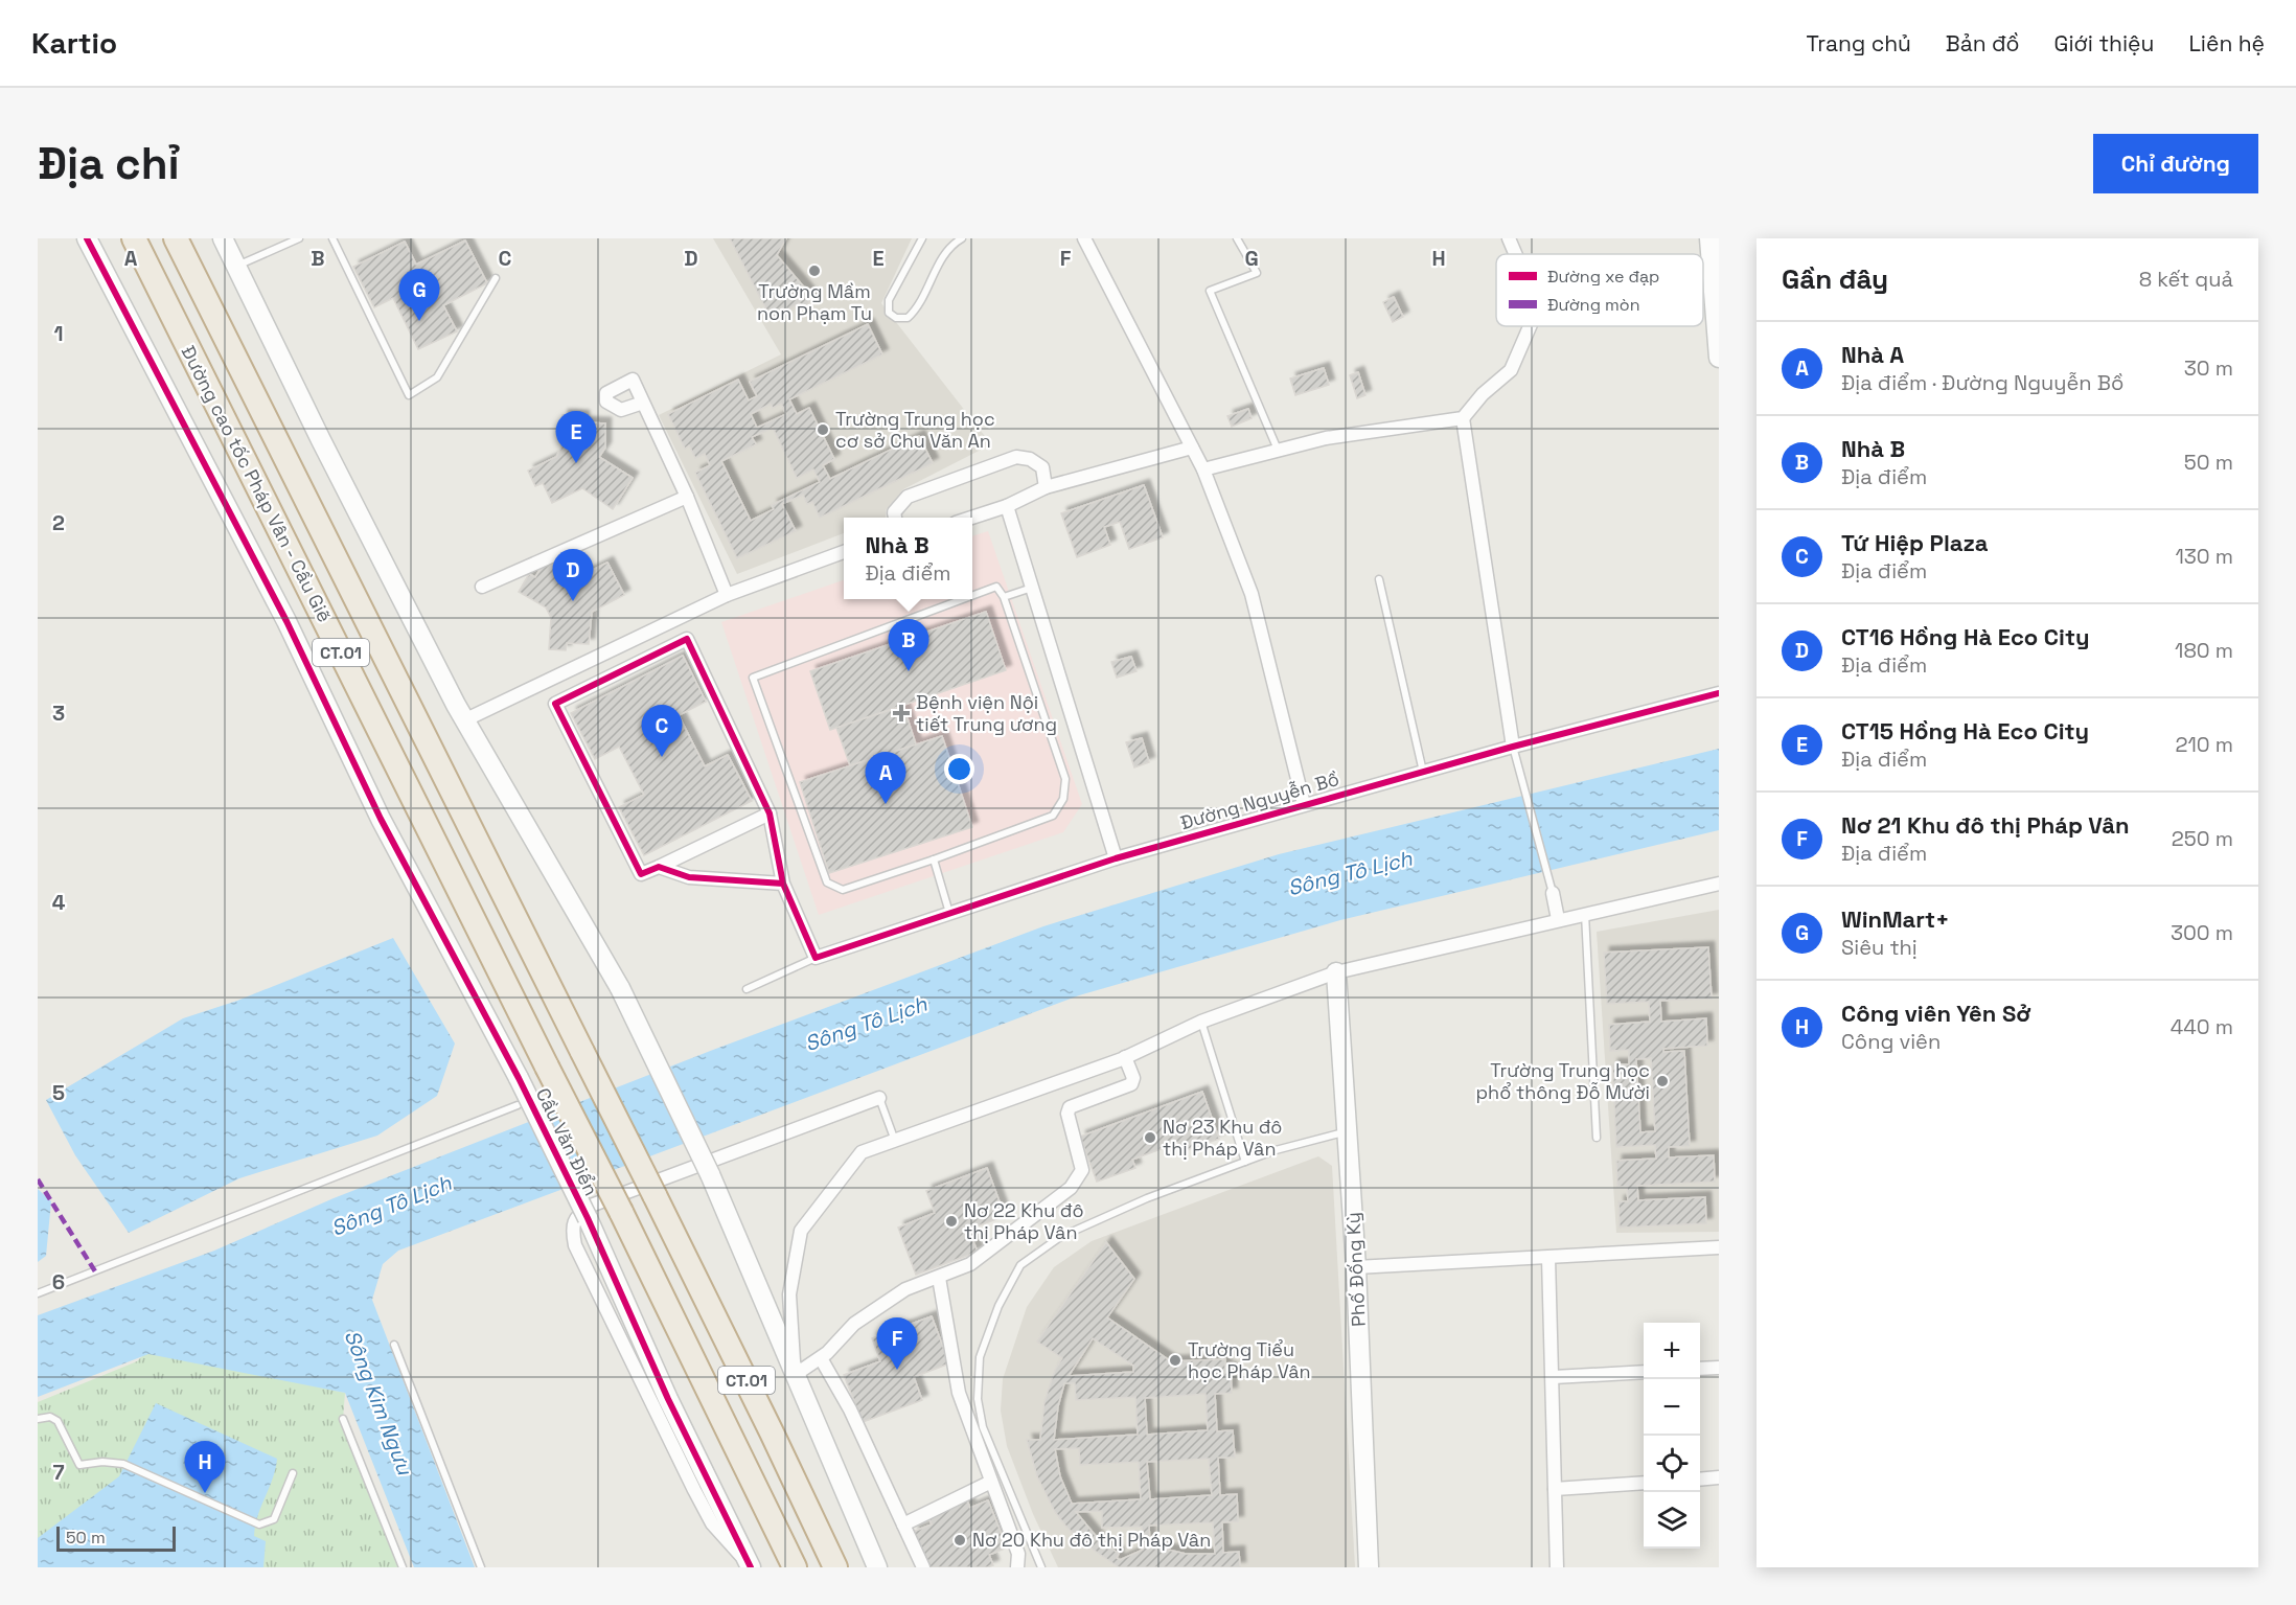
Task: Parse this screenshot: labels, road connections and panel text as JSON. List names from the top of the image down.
{
  "streets": {
    "highway": ["Đường cao tốc Pháp Vân - Cầu Giẽ", "CT.01", "Cầu Văn Điển"],
    "street": ["Đường Nguyễn Bồ", "Phố Đống Kỳ"]
  },
  "crossings": [
    ["Đường cao tốc Pháp Vân - Cầu Giẽ", "Cầu Văn Điển"]
  ],
  "water": ["Sông Tô Lịch", "Sông Kim Ngưu"],
  "places": {
    "other": [
      "Trường Mầm non Phạm Tu",
      "Trường Trung học cơ sở Chu Văn An",
      "Trường Trung học phổ thông Đỗ Mười",
      "Nơ 23 Khu đô thị Pháp Vân",
      "Nơ 22 Khu đô thị Pháp Vân",
      "Trường Tiểu học Pháp Vân",
      "Nơ 20 Khu đô thị Pháp Vân"
    ],
    "health": ["Bệnh viện Nội tiết Trung ương"]
  },
  "legend": ["Đường xe đạp", "Đường mòn"],
  "scale_bar": "50 m",
  "page": {
    "header": "Kartio",
    "nav": [
      "Trang chủ",
      "Bản đồ",
      "Giới thiệu",
      "Liên hệ"
    ],
    "buttons": "Chỉ đường",
    "title": "Địa chỉ",
    "heading": ["Gần đây", "8 kết quả"],
    "pins": [
      "G",
      "E",
      "D",
      "B",
      "C",
      "A",
      "F",
      "H"
    ],
    "list": [
      {
        "mark": "A",
        "name": "Nhà A",
        "note": "Địa điểm · Đường Nguyễn Bồ",
        "value": "30 m"
      },
      {
        "mark": "B",
        "name": "Nhà B",
        "note": "Địa điểm",
        "value": "50 m"
      },
      {
        "mark": "C",
        "name": "Tứ Hiệp Plaza",
        "note": "Địa điểm",
        "value": "130 m"
      },
      {
        "mark": "D",
        "name": "CT16 Hồng Hà Eco City",
        "note": "Địa điểm",
        "value": "180 m"
      },
      {
        "mark": "E",
        "name": "CT15 Hồng Hà Eco City",
        "note": "Địa điểm",
        "value": "210 m"
      },
      {
        "mark": "F",
        "name": "Nơ 21 Khu đô thị Pháp Vân",
        "note": "Địa điểm",
        "value": "250 m"
      },
      {
        "mark": "G",
        "name": "WinMart+",
        "note": "Siêu thị",
        "value": "300 m"
      },
      {
        "mark": "H",
        "name": "Công viên Yên Sở",
        "note": "Công viên",
        "value": "440 m"
      }
    ],
    "popup": ["Nhà B", "Địa điểm"],
    "map_buttons": ["+", "−"],
    "scale": "50 m"
  },
  "grid": {
    "columns": [
      "A",
      "B",
      "C",
      "D",
      "E",
      "F",
      "G",
      "H"
    ],
    "rows": [
      "1",
      "2",
      "3",
      "4",
      "5",
      "6",
      "7"
    ]
  }
}
